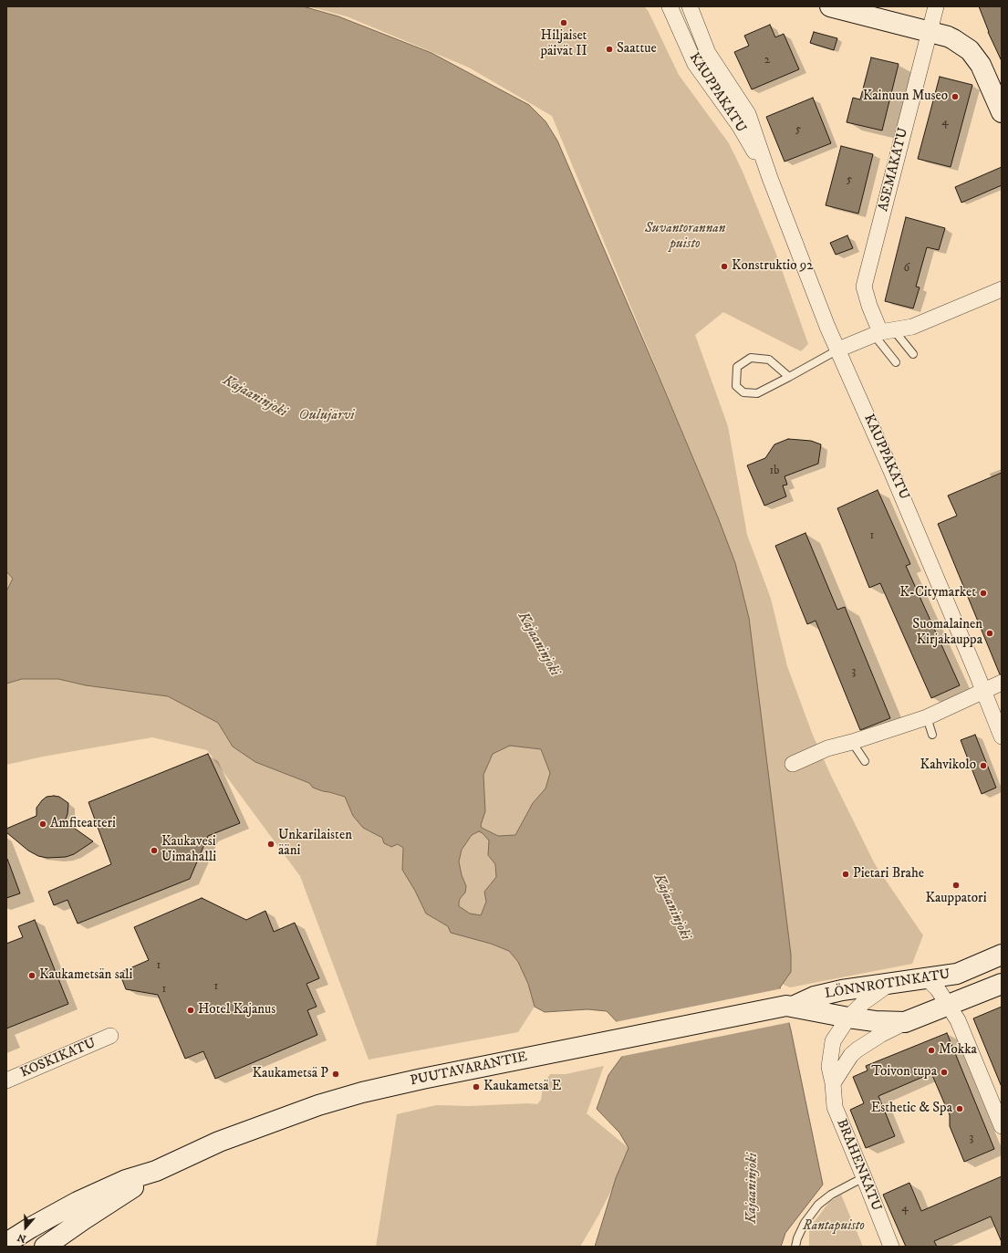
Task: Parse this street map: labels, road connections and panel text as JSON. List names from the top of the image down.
{
  "streets": {
    "main road": ["LÖNNROTINKATU", "PUUTAVARANTIE"],
    "street": [
      "KAUPPAKATU",
      "ASEMAKATU",
      "KOSKIKATU",
      "BRAHENKATU"
    ]
  },
  "crossings": [
    ["LÖNNROTINKATU", "PUUTAVARANTIE"],
    ["LÖNNROTINKATU", "BRAHENKATU"]
  ],
  "water": ["Kajaaninjoki", "Oulujärvi"],
  "parks": ["Suvantorannan puisto", "Rantapuisto"],
  "places": [
    "Hiljaiset päivät II",
    "Saattue",
    "Kainuun Museo",
    "Konstruktio 92",
    "K-Citymarket",
    "Suomalainen Kirjakauppa",
    "Kahvikolo",
    "Amfiteatteri",
    "Unkarilaisten ääni",
    "Kaukavesi Uimahalli",
    "Pietari Brahe",
    "Kauppatori",
    "Kaukametsän sali",
    "Hotel Kajanus",
    "Mokka",
    "Toivon tupa",
    "Kaukametsä P",
    "Kaukametsä E",
    "Esthetic & Spa"
  ],
  "house_numbers": [
    "2",
    "4",
    "5",
    "5",
    "6",
    "1b",
    "1",
    "3",
    "1",
    "1",
    "1",
    "3",
    "4"
  ],
  "north": "bottom"
}
